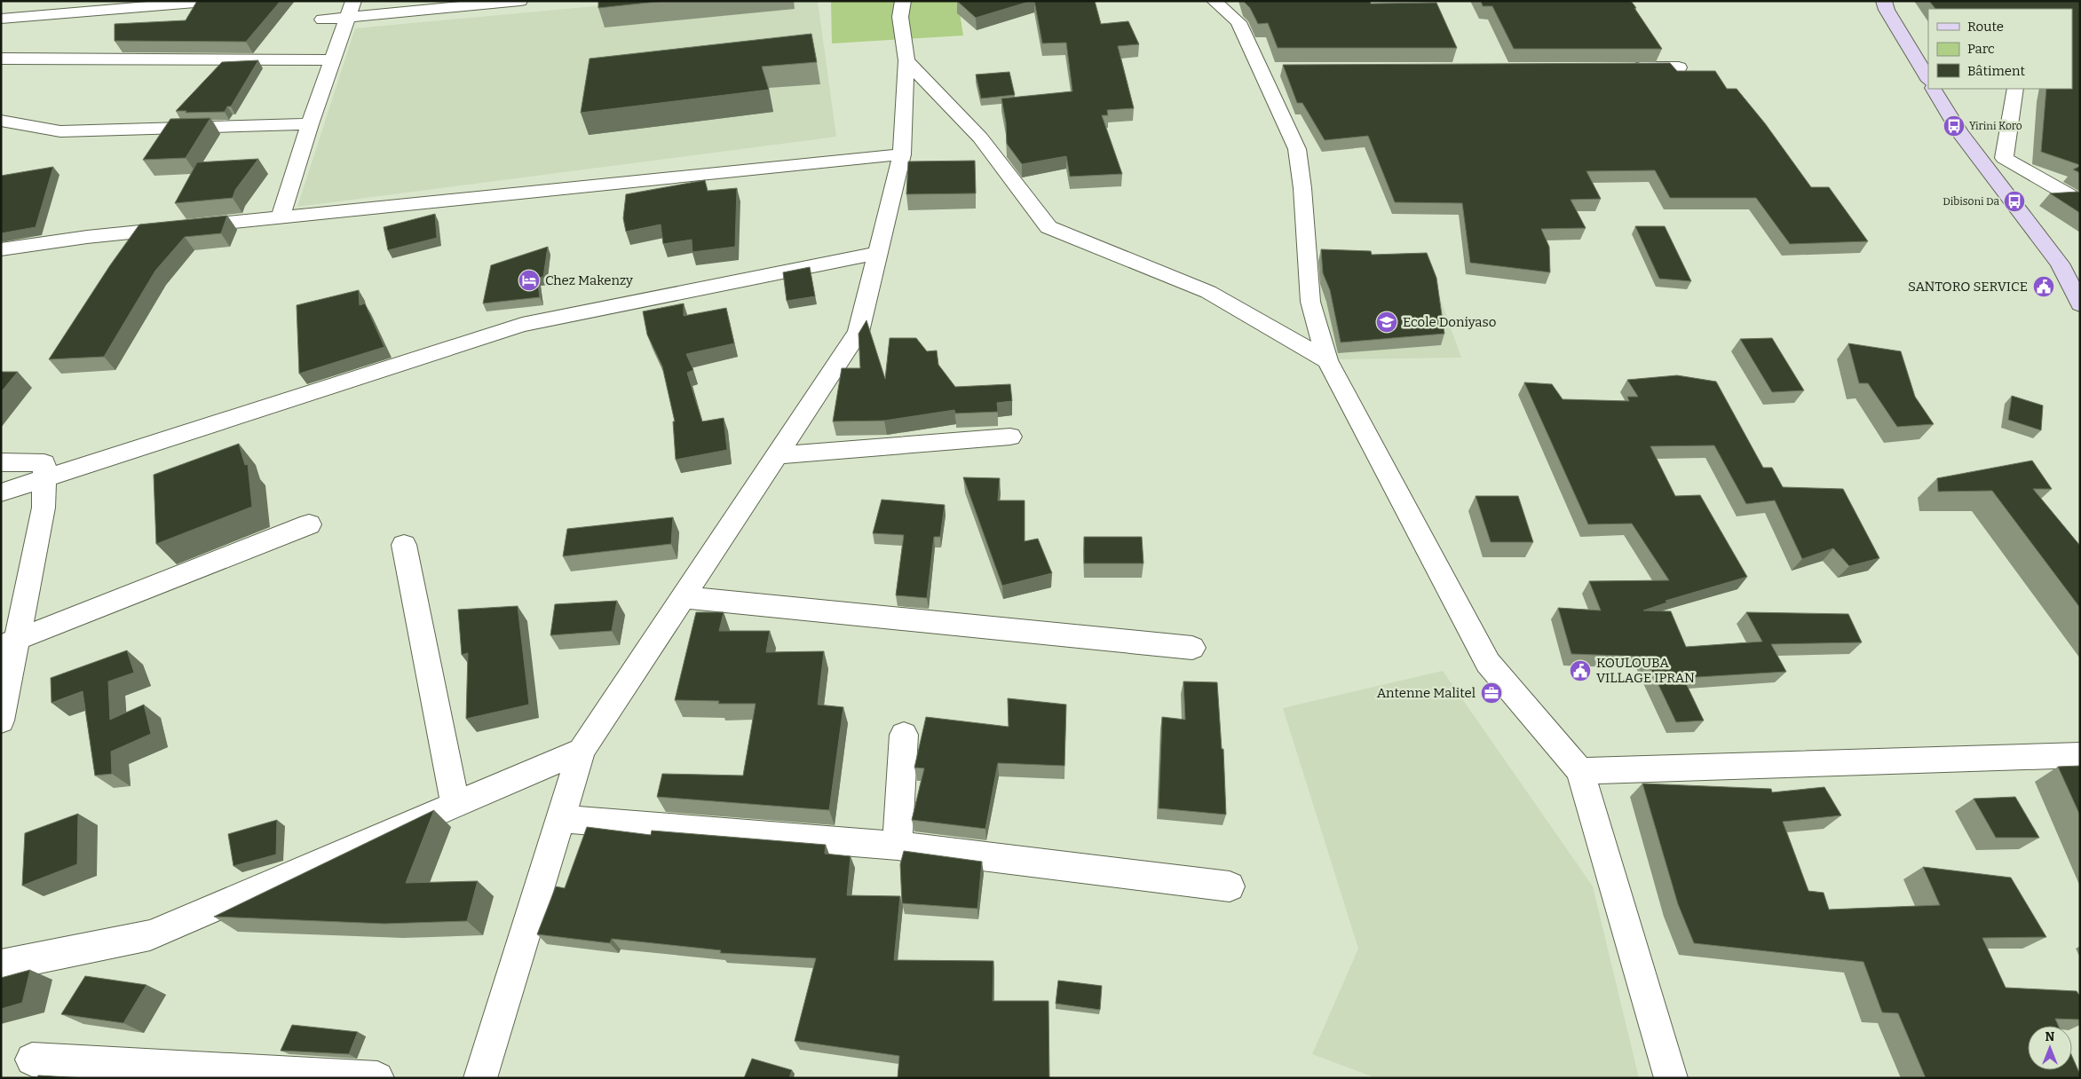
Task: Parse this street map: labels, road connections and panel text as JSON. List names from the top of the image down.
{
  "places": {
    "bus stop": ["Yirini Koro", "Dibisoni Da"],
    "hotel": ["Chez Makenzy"],
    "public building": ["SANTORO SERVICE", "KOULOUBA VILLAGE IPRAN"],
    "school or university": ["Ecole Doniyaso"],
    "office": ["Antenne Malitel"]
  },
  "legend": ["Route", "Parc", "Bâtiment"],
  "north": "top"
}
